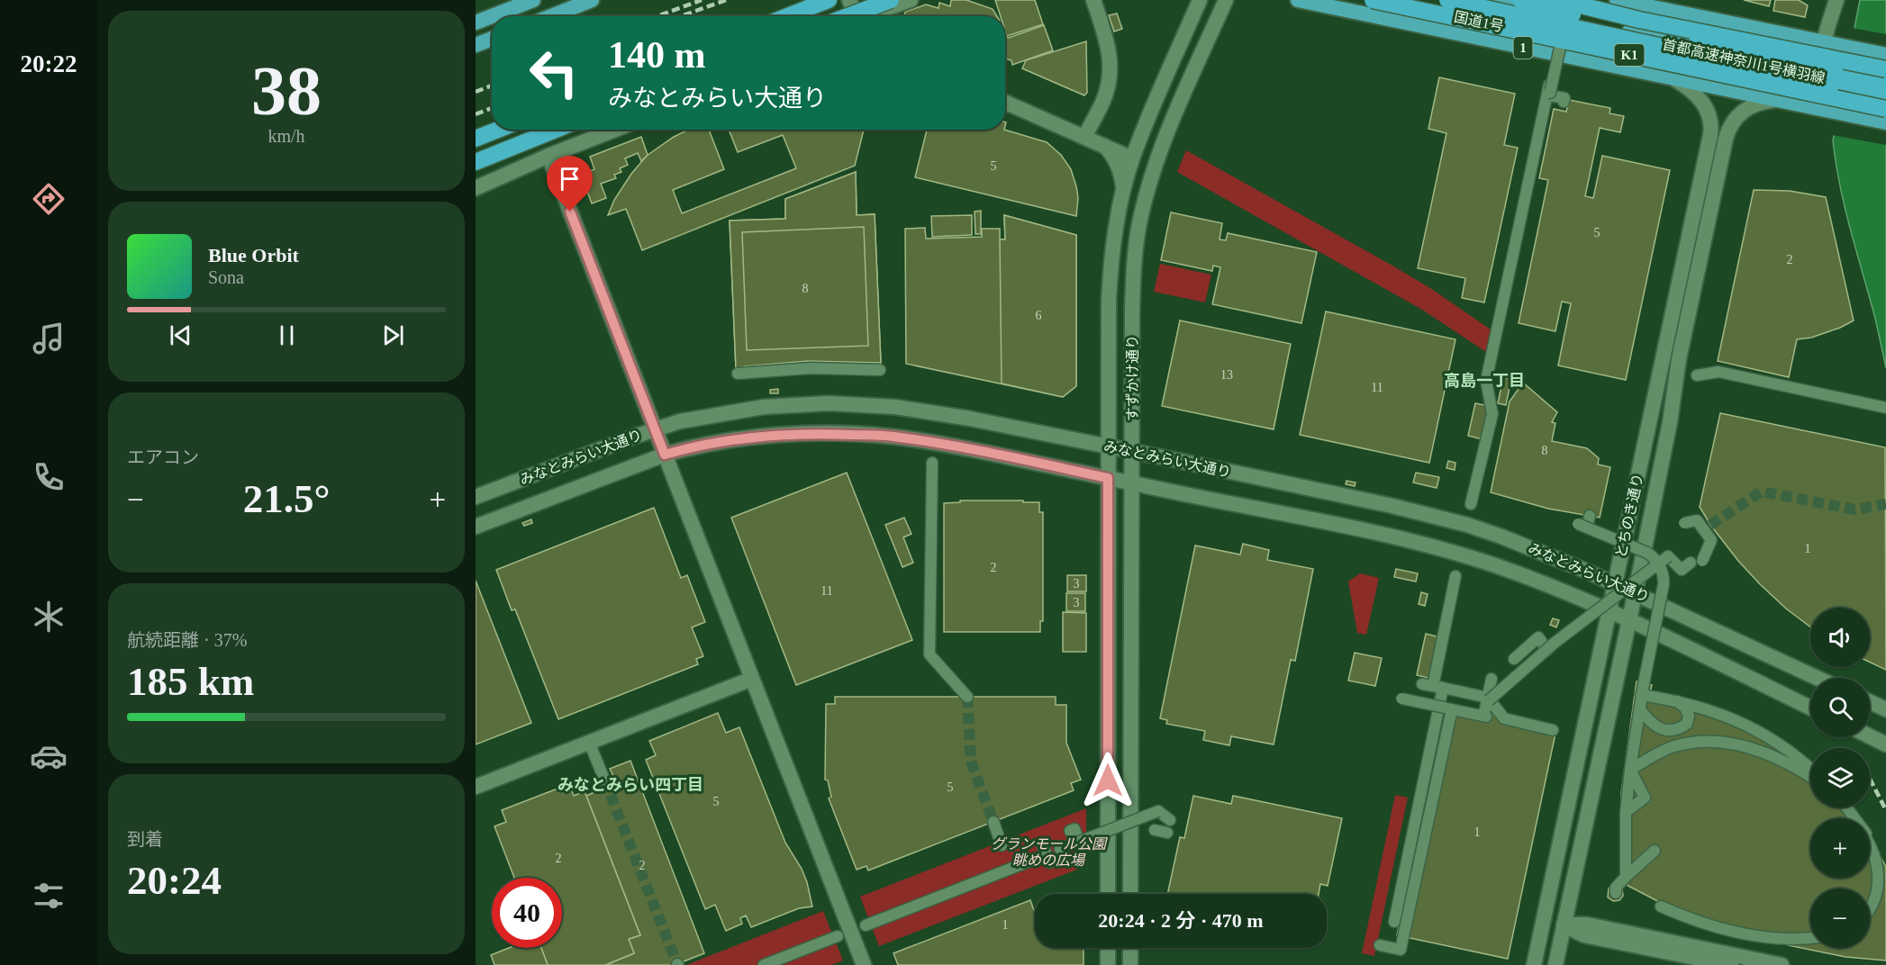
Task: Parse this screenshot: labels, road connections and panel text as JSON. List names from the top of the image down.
{
  "streets": {
    "highway": [
      "国道1号",
      "1",
      "K1",
      "首都高速神奈川1号横羽線"
    ],
    "street": ["すずかけ通り", "みなとみらい大通り", "とちのき通り"]
  },
  "crossings": [
    ["国道1号", "とちのき通り"],
    ["すずかけ通り", "みなとみらい大通り"],
    ["みなとみらい大通り", "とちのき通り"]
  ],
  "districts": ["高島一丁目", "みなとみらい四丁目"],
  "parks": ["グランモール公園 眺めの広場"],
  "house_numbers": [
    "5",
    "5",
    "2",
    "8",
    "6",
    "13",
    "11",
    "8",
    "1",
    "2",
    "3",
    "11",
    "3",
    "5",
    "5",
    "1",
    "2",
    "2",
    "1"
  ],
  "page": {
    "tabs": "20:22",
    "tile": [
      ["38", "km/h"],
      "エアコン",
      ["航続距離 · 37%", "185 km"],
      ["到着", "20:24"]
    ],
    "turn": ["140 m", "みなとみらい大通り"],
    "song": ["Blue Orbit", "Sona"],
    "heat": ["−", "21.5°", "+"],
    "map_buttons": ["+", "−"],
    "limit": "40",
    "trip": "20:24 · 2 分 · 470 m"
  }
}
